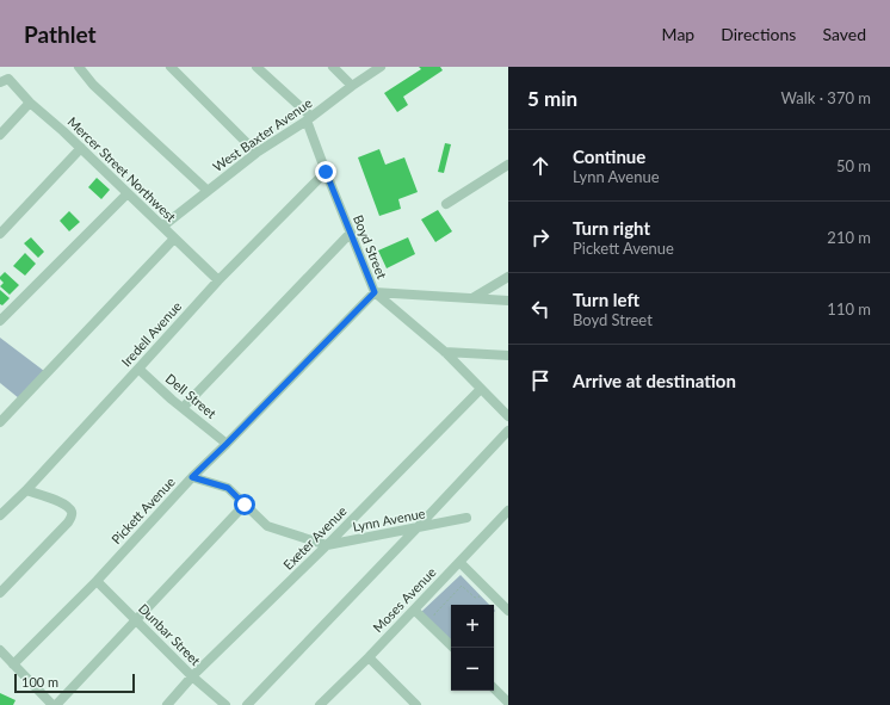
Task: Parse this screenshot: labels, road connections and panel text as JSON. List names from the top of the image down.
{
  "streets": {
    "street": [
      "West Baxter Avenue",
      "Mercer Street Northwest",
      "Boyd Street",
      "Iredell Avenue",
      "Dell Street",
      "Pickett Avenue",
      "Lynn Avenue",
      "Exeter Avenue",
      "Moses Avenue",
      "Dunbar Street"
    ]
  },
  "crossings": [
    ["West Baxter Avenue", "Mercer Street Northwest"],
    ["West Baxter Avenue", "Boyd Street"],
    ["Mercer Street Northwest", "Iredell Avenue"],
    ["Boyd Street", "Iredell Avenue"],
    ["Boyd Street", "Pickett Avenue"],
    ["Boyd Street", "Exeter Avenue"],
    ["Iredell Avenue", "Dell Street"],
    ["Dell Street", "Pickett Avenue"],
    ["Pickett Avenue", "Lynn Avenue"],
    ["Pickett Avenue", "Dunbar Street"],
    ["Lynn Avenue", "Exeter Avenue"],
    ["Exeter Avenue", "Dunbar Street"]
  ],
  "scale_bar": "100 m",
  "page": {
    "header": "Pathlet",
    "nav": ["Map", "Directions", "Saved"],
    "heading": ["5 min", "Walk · 370 m"],
    "list": [
      ["Continue", "Lynn Avenue", "50 m"],
      ["Turn right", "Pickett Avenue", "210 m"],
      ["Turn left", "Boyd Street", "110 m"],
      "Arrive at destination"
    ],
    "map_buttons": ["+", "−"],
    "scale": "100 m"
  }
}
